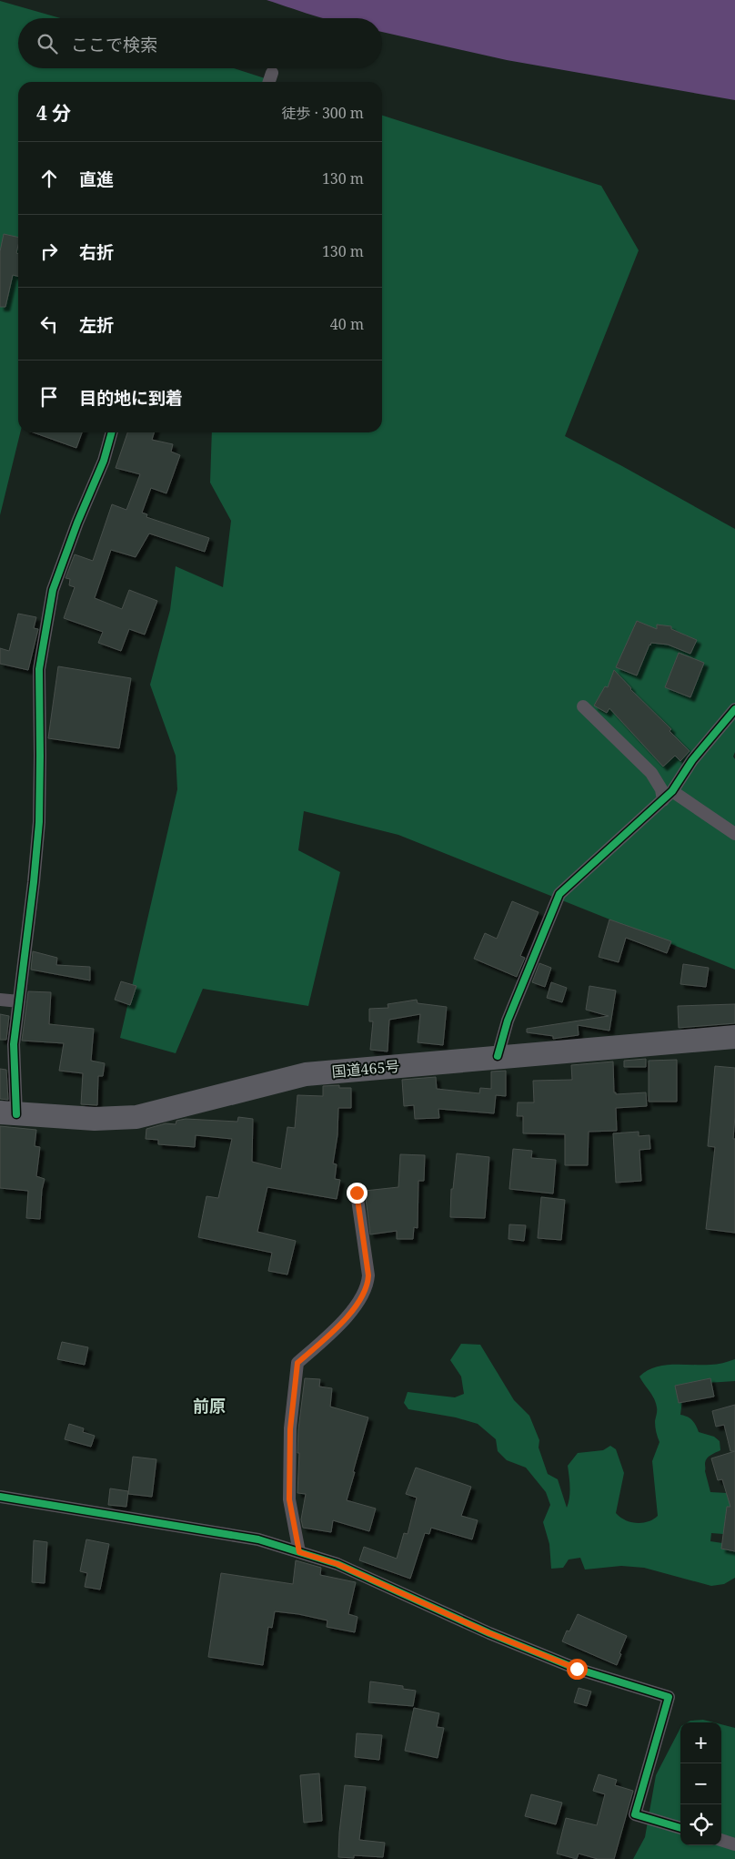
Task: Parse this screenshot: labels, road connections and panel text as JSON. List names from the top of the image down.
{
  "streets": {
    "highway": ["国道465号"]
  },
  "districts": ["前原"],
  "page": {
    "search": "ここで検索",
    "heading": ["4 分", "徒歩 · 300 m"],
    "list": [
      ["直進", "130 m"],
      ["右折", "130 m"],
      ["左折", "40 m"],
      "目的地に到着"
    ],
    "map_buttons": ["+", "−"]
  }
}
